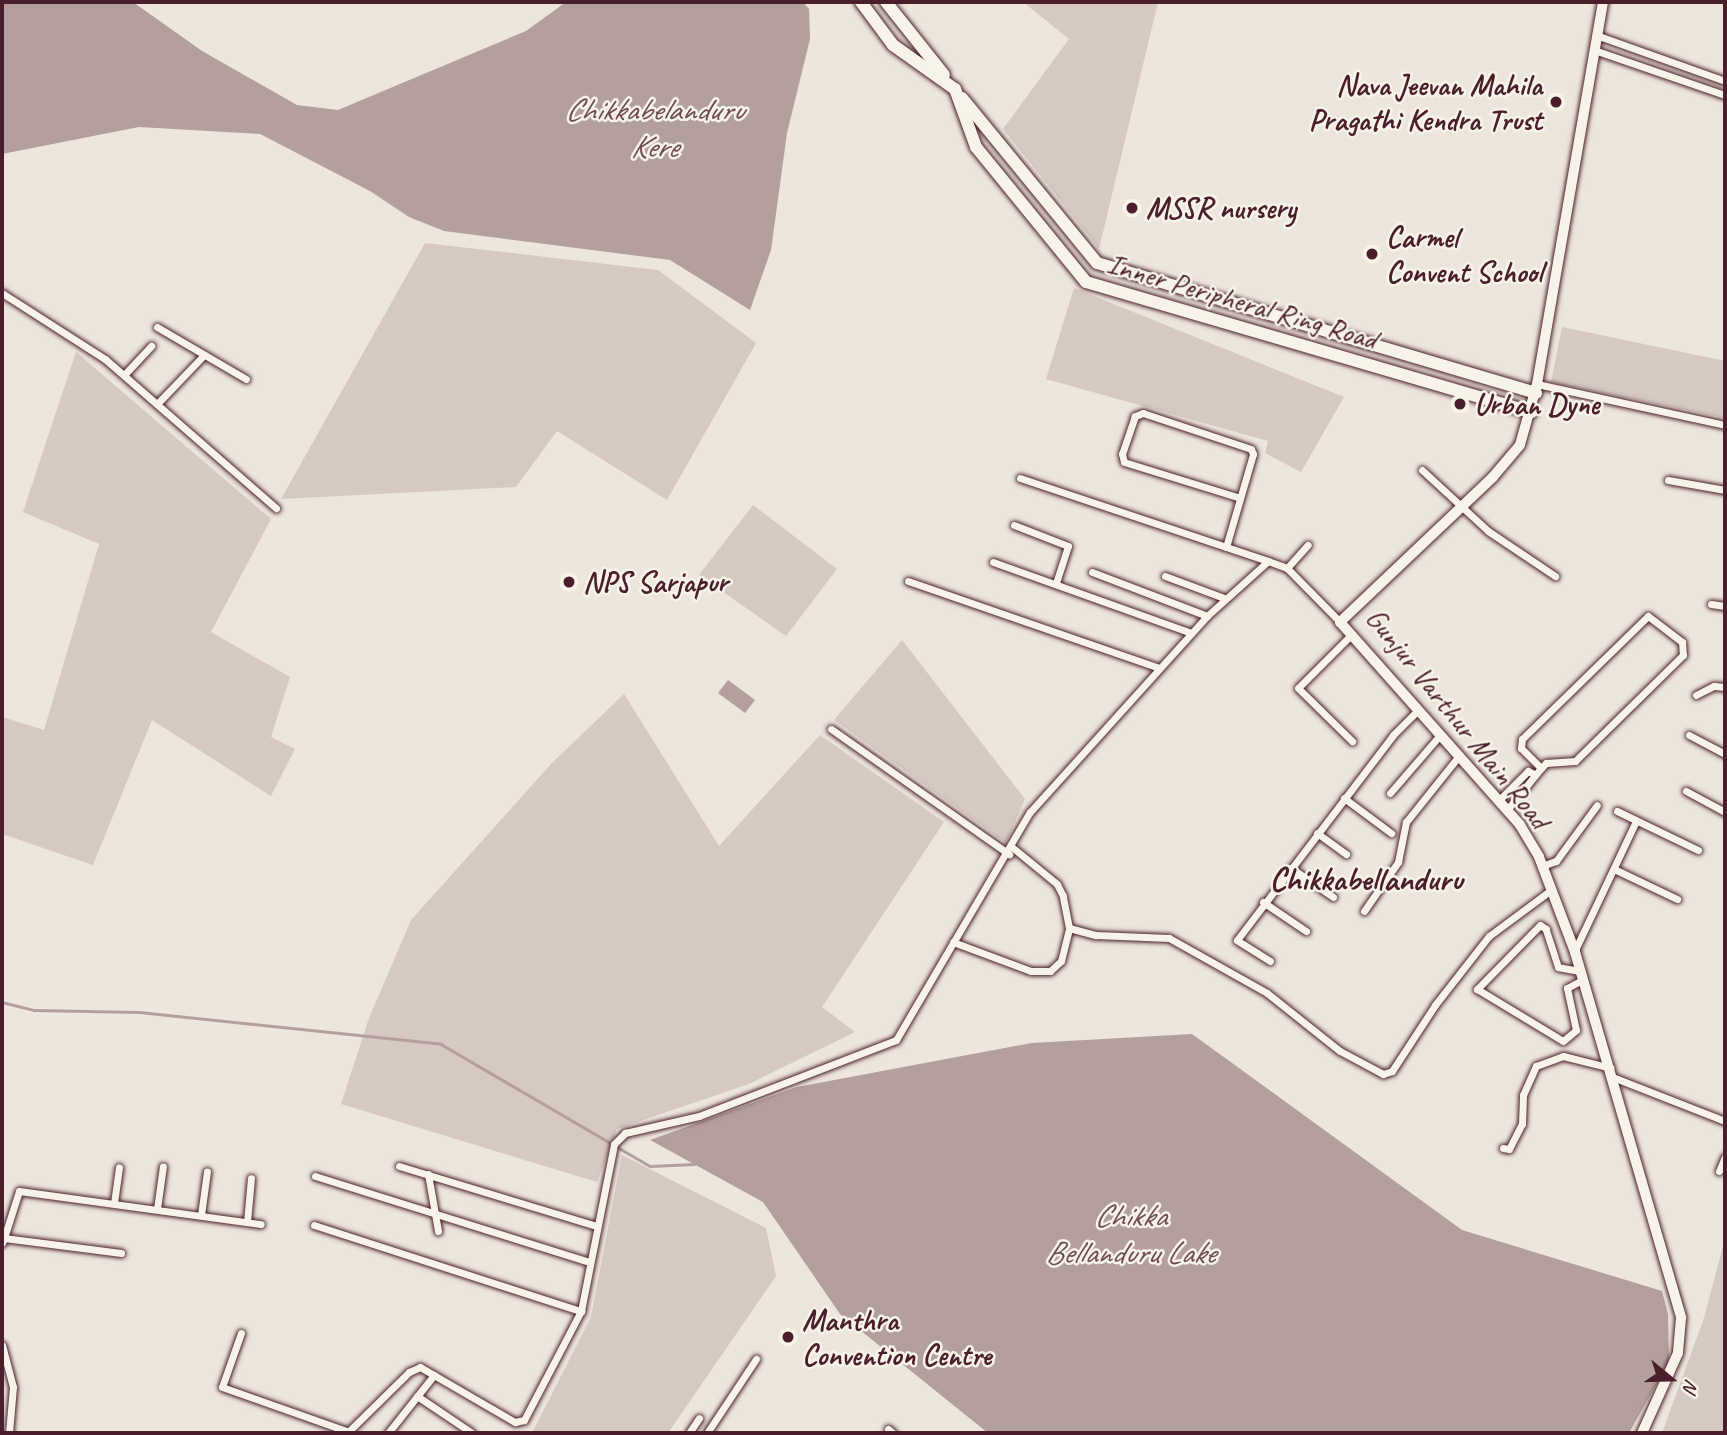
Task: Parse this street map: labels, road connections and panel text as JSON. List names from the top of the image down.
{
  "streets": {
    "main road": ["Inner Peripheral Ring Road", "Gunjur Varthur Main Road"]
  },
  "crossings": [
    ["Inner Peripheral Ring Road", "Gunjur Varthur Main Road"]
  ],
  "districts": ["Chikkabellanduru"],
  "water": ["Chikkabelanduru Kere", "Chikka Bellanduru Lake"],
  "places": [
    "Nava Jeevan Mahila Pragathi Kendra Trust",
    "MSSR nursery",
    "Carmel Convent School",
    "Urban Dyne",
    "NPS Sarjapur",
    "Manthra Convention Centre"
  ],
  "north": "right"
}
